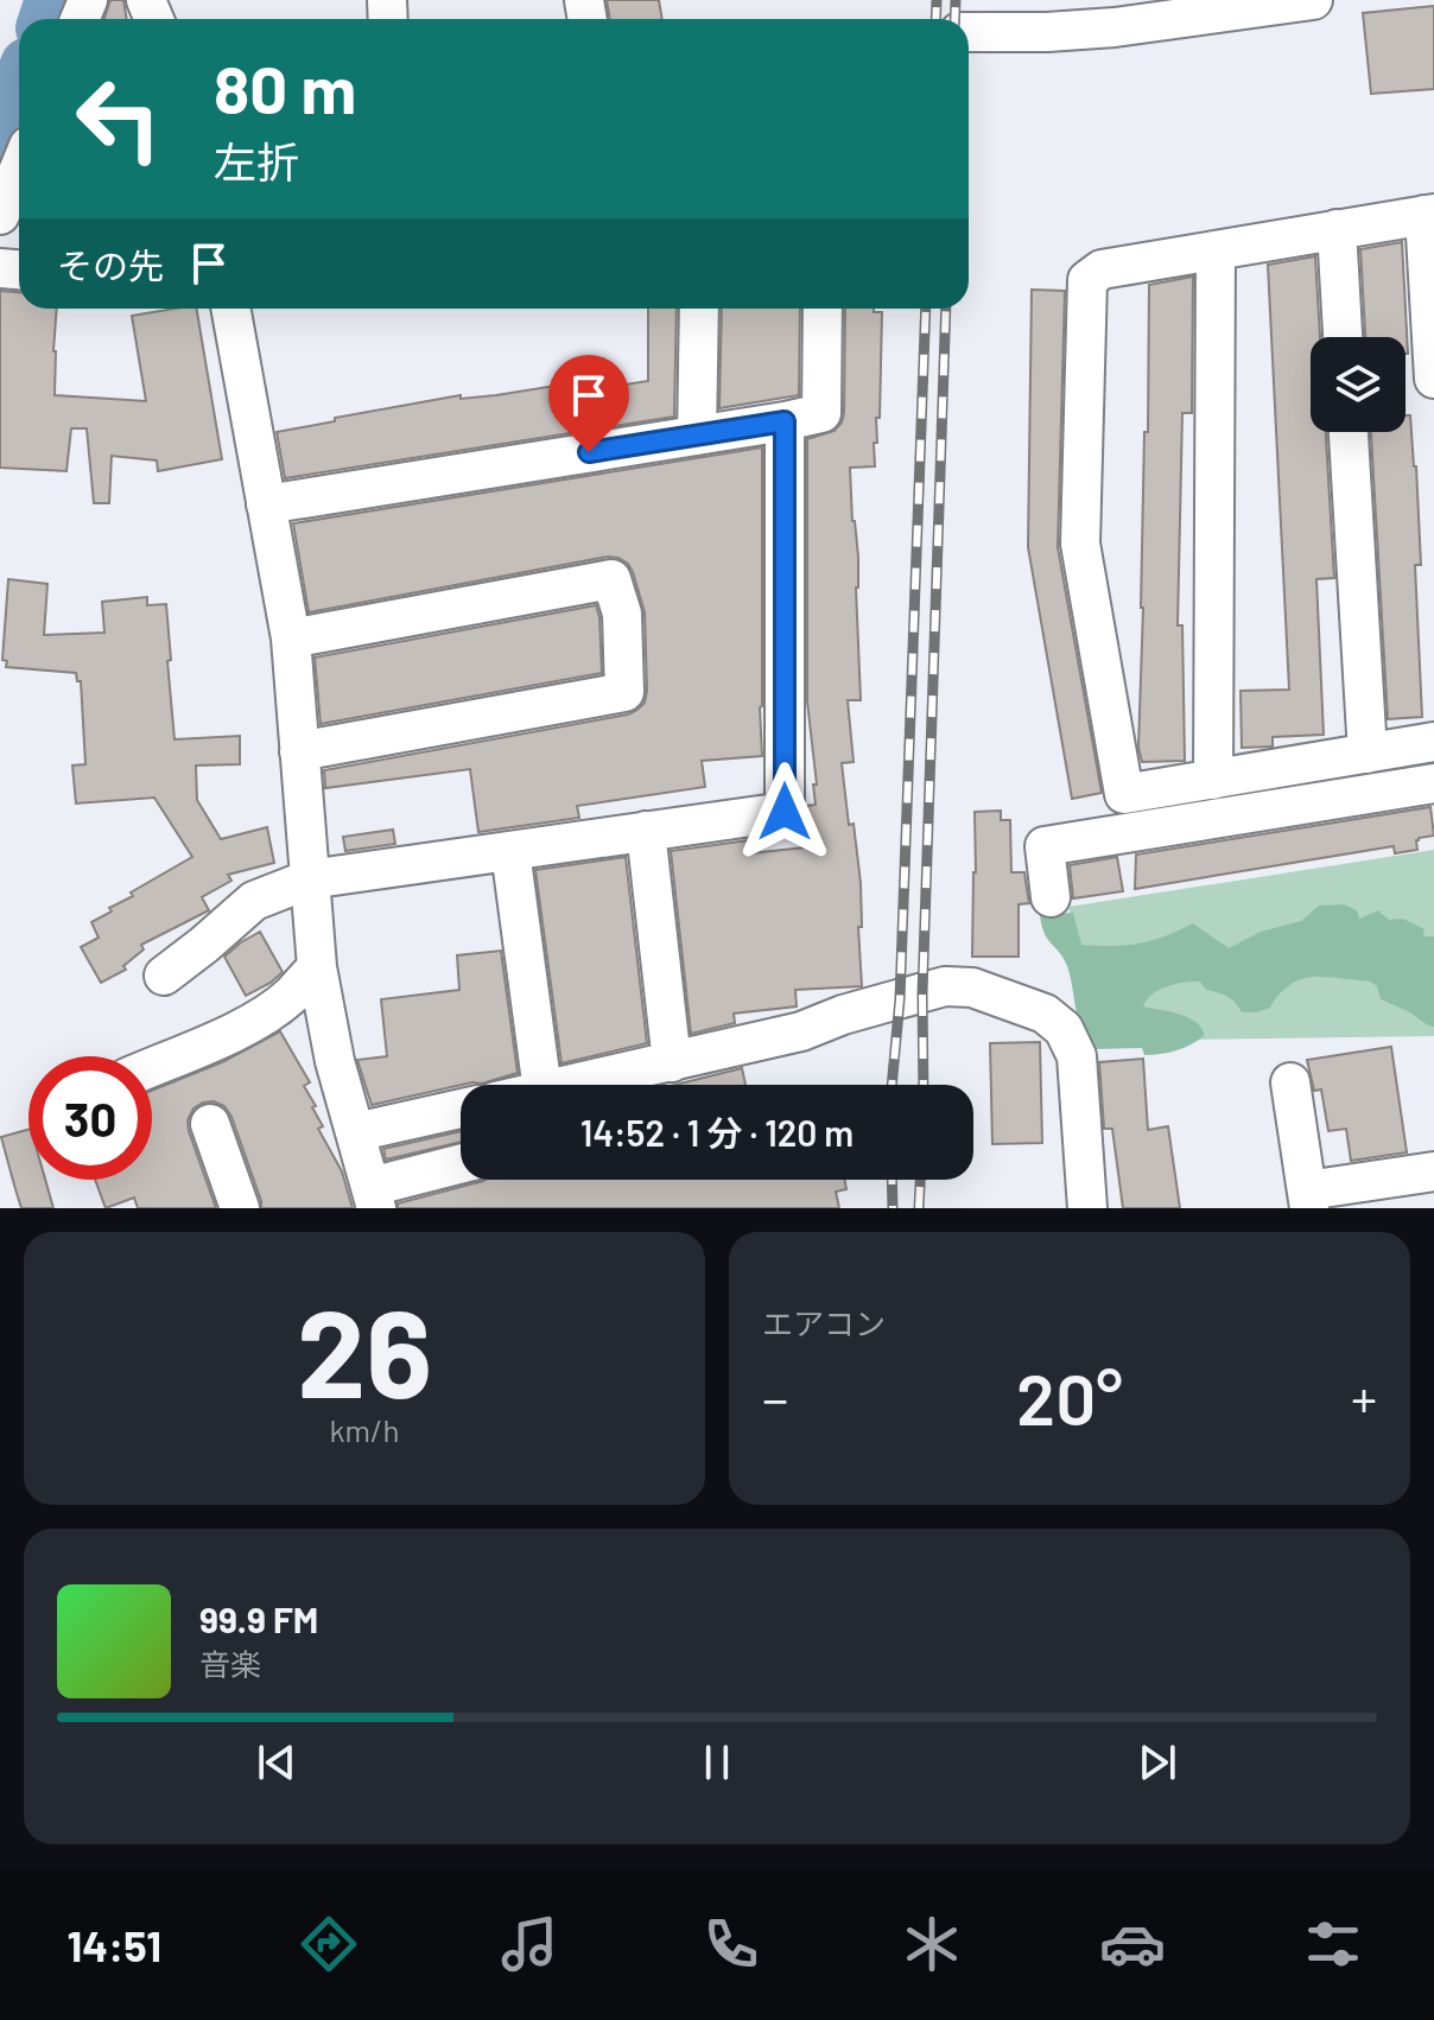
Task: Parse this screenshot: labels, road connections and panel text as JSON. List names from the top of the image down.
{
  "page": {
    "turn": ["80 m", "左折"],
    "then": "その先",
    "limit": "30",
    "trip": "14:52 · 1 分 · 120 m",
    "tile": [
      ["26", "km/h"],
      "エアコン"
    ],
    "heat": ["−", "20°", "+"],
    "song": ["99.9 FM", "音楽"],
    "tabs": "14:51"
  }
}
